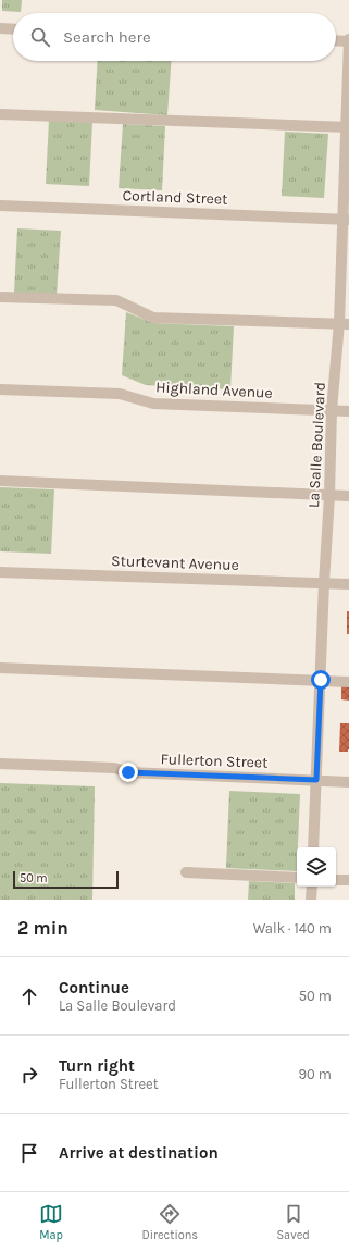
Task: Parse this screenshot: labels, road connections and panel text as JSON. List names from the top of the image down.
{
  "streets": {
    "street": [
      "Cortland Street",
      "Highland Avenue",
      "La Salle Boulevard",
      "Sturtevant Avenue",
      "Fullerton Street"
    ]
  },
  "crossings": [
    ["Cortland Street", "La Salle Boulevard"],
    ["Highland Avenue", "La Salle Boulevard"],
    ["La Salle Boulevard", "Sturtevant Avenue"],
    ["La Salle Boulevard", "Fullerton Street"]
  ],
  "scale_bar": "50 m",
  "page": {
    "search": "Search here",
    "scale": "50 m",
    "heading": ["2 min", "Walk · 140 m"],
    "list": [
      ["Continue", "La Salle Boulevard", "50 m"],
      ["Turn right", "Fullerton Street", "90 m"],
      "Arrive at destination"
    ],
    "nav": ["Map", "Directions", "Saved"]
  }
}
